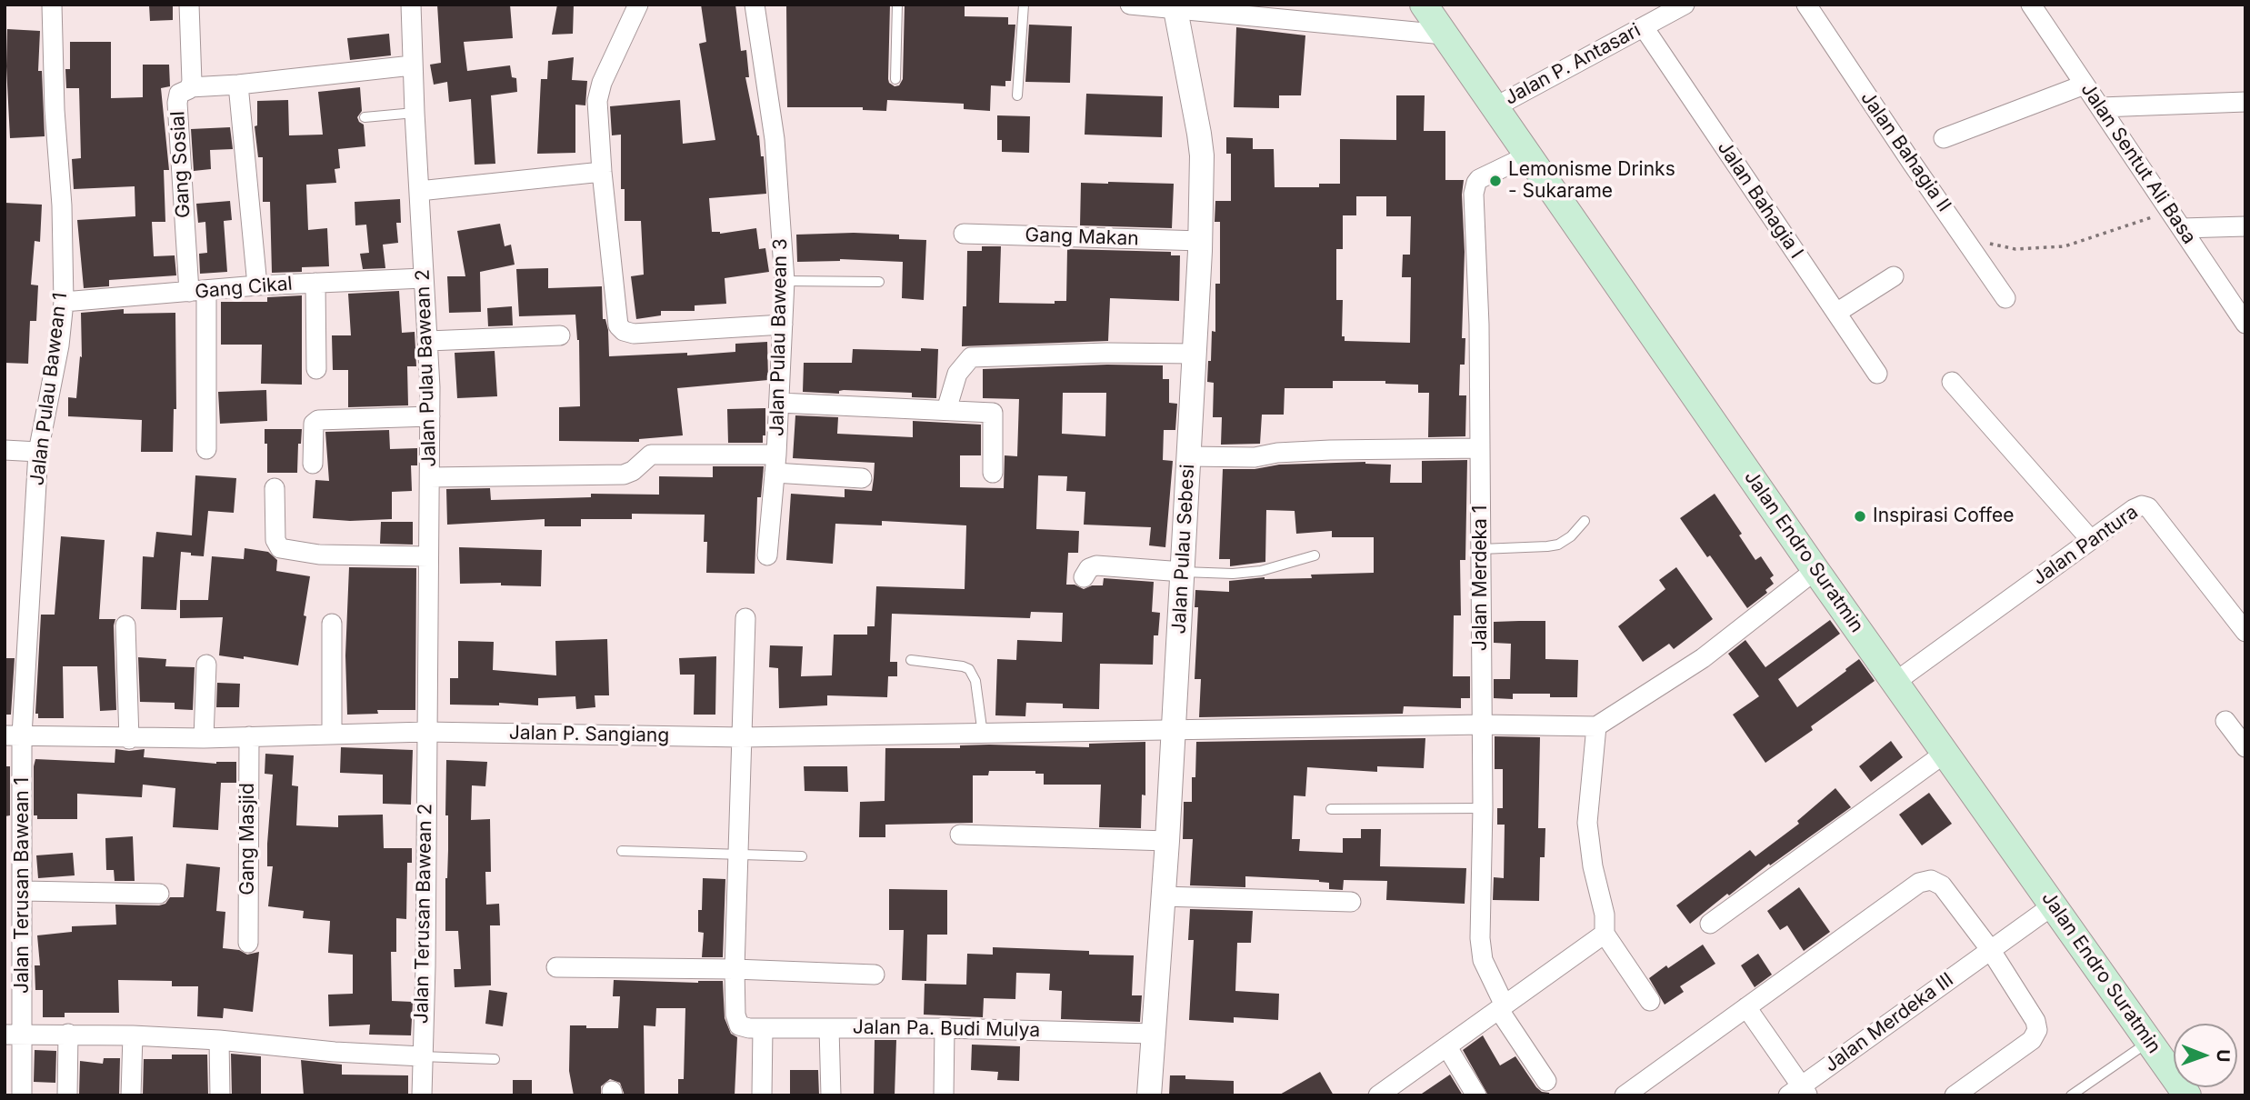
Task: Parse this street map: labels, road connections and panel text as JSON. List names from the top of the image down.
{
  "streets": {
    "main road": ["Jalan Endro Suratmin"],
    "street": [
      "Jalan P. Antasari",
      "Jalan Bahagia II",
      "Jalan Sentut Ali Basa",
      "Gang Sosial",
      "Jalan Bahagia I",
      "Gang Makan",
      "Gang Cikal",
      "Jalan Pulau Bawean 3",
      "Jalan Pulau Bawean 2",
      "Jalan Pulau Bawean 1",
      "Jalan Pantura",
      "Jalan Pulau Sebesi",
      "Jalan Merdeka 1",
      "Jalan P. Sangiang",
      "Gang Masjid",
      "Jalan Terusan Bawean 1",
      "Jalan Terusan Bawean 2",
      "Jalan Merdeka III",
      "Jalan Pa. Budi Mulya"
    ]
  },
  "crossings": [
    ["Jalan P. Antasari", "Jalan Bahagia I"],
    ["Jalan P. Antasari", "Jalan Endro Suratmin"],
    ["Gang Sosial", "Gang Cikal"],
    ["Gang Makan", "Jalan Pulau Sebesi"],
    ["Gang Cikal", "Jalan Pulau Bawean 2"],
    ["Gang Cikal", "Jalan Pulau Bawean 1"],
    ["Jalan Pulau Bawean 2", "Jalan P. Sangiang"],
    ["Jalan Pulau Bawean 2", "Jalan Terusan Bawean 2"],
    ["Jalan Pulau Bawean 1", "Jalan P. Sangiang"],
    ["Jalan Pulau Bawean 1", "Jalan Terusan Bawean 1"],
    ["Jalan Pantura", "Jalan Endro Suratmin"],
    ["Jalan Pulau Sebesi", "Jalan P. Sangiang"],
    ["Jalan Pulau Sebesi", "Jalan Pa. Budi Mulya"],
    ["Jalan Endro Suratmin", "Jalan Merdeka 1"],
    ["Jalan Endro Suratmin", "Jalan Merdeka III"],
    ["Jalan P. Sangiang", "Gang Masjid"],
    ["Jalan P. Sangiang", "Jalan Terusan Bawean 1"],
    ["Jalan P. Sangiang", "Jalan Terusan Bawean 2"]
  ],
  "places": ["Lemonisme Drinks - Sukarame", "Inspirasi Coffee"],
  "north": "right"
}
